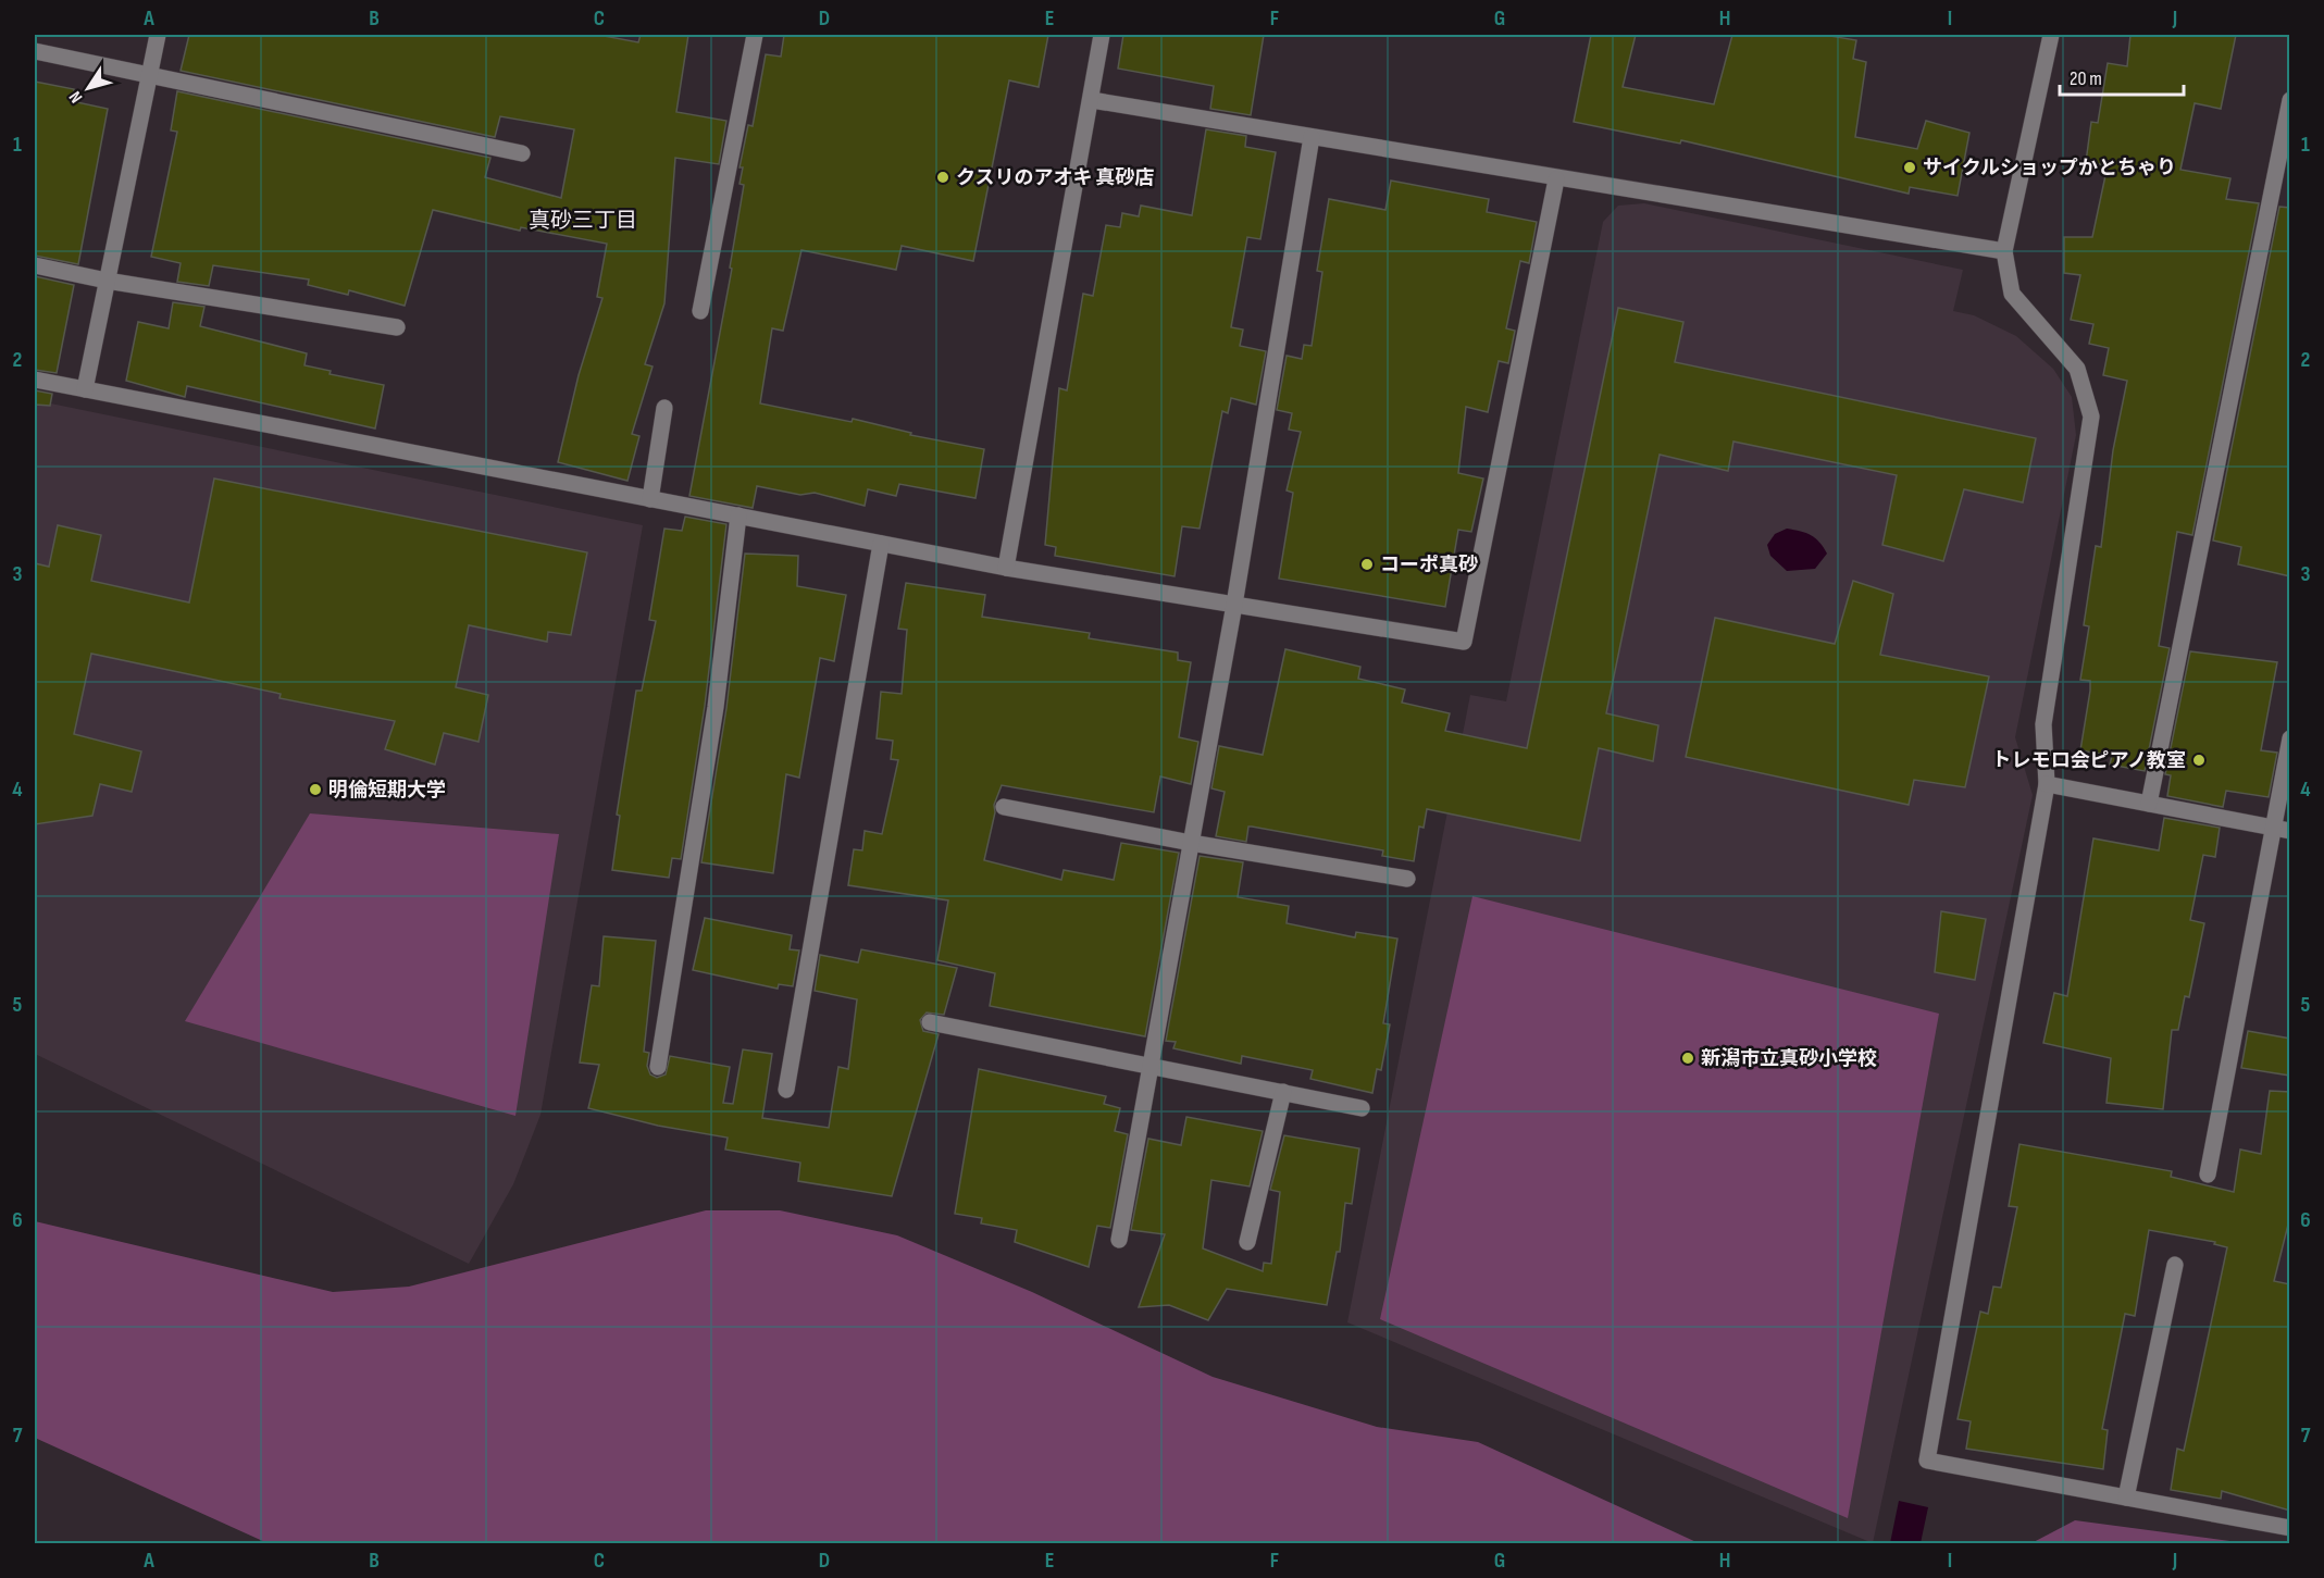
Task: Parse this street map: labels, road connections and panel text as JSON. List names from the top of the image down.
{
  "districts": ["真砂三丁目"],
  "places": [
    "サイクルショップかとちゃり",
    "クスリのアオキ 真砂店",
    "コーポ真砂",
    "トレモロ会ピアノ教室",
    "明倫短期大学",
    "新潟市立真砂小学校"
  ],
  "scale_bar": "20 m",
  "north": "bottom left",
  "grid": {
    "columns": [
      "A",
      "B",
      "C",
      "D",
      "E",
      "F",
      "G",
      "H",
      "I",
      "J"
    ],
    "rows": [
      "1",
      "2",
      "3",
      "4",
      "5",
      "6",
      "7"
    ]
  }
}
